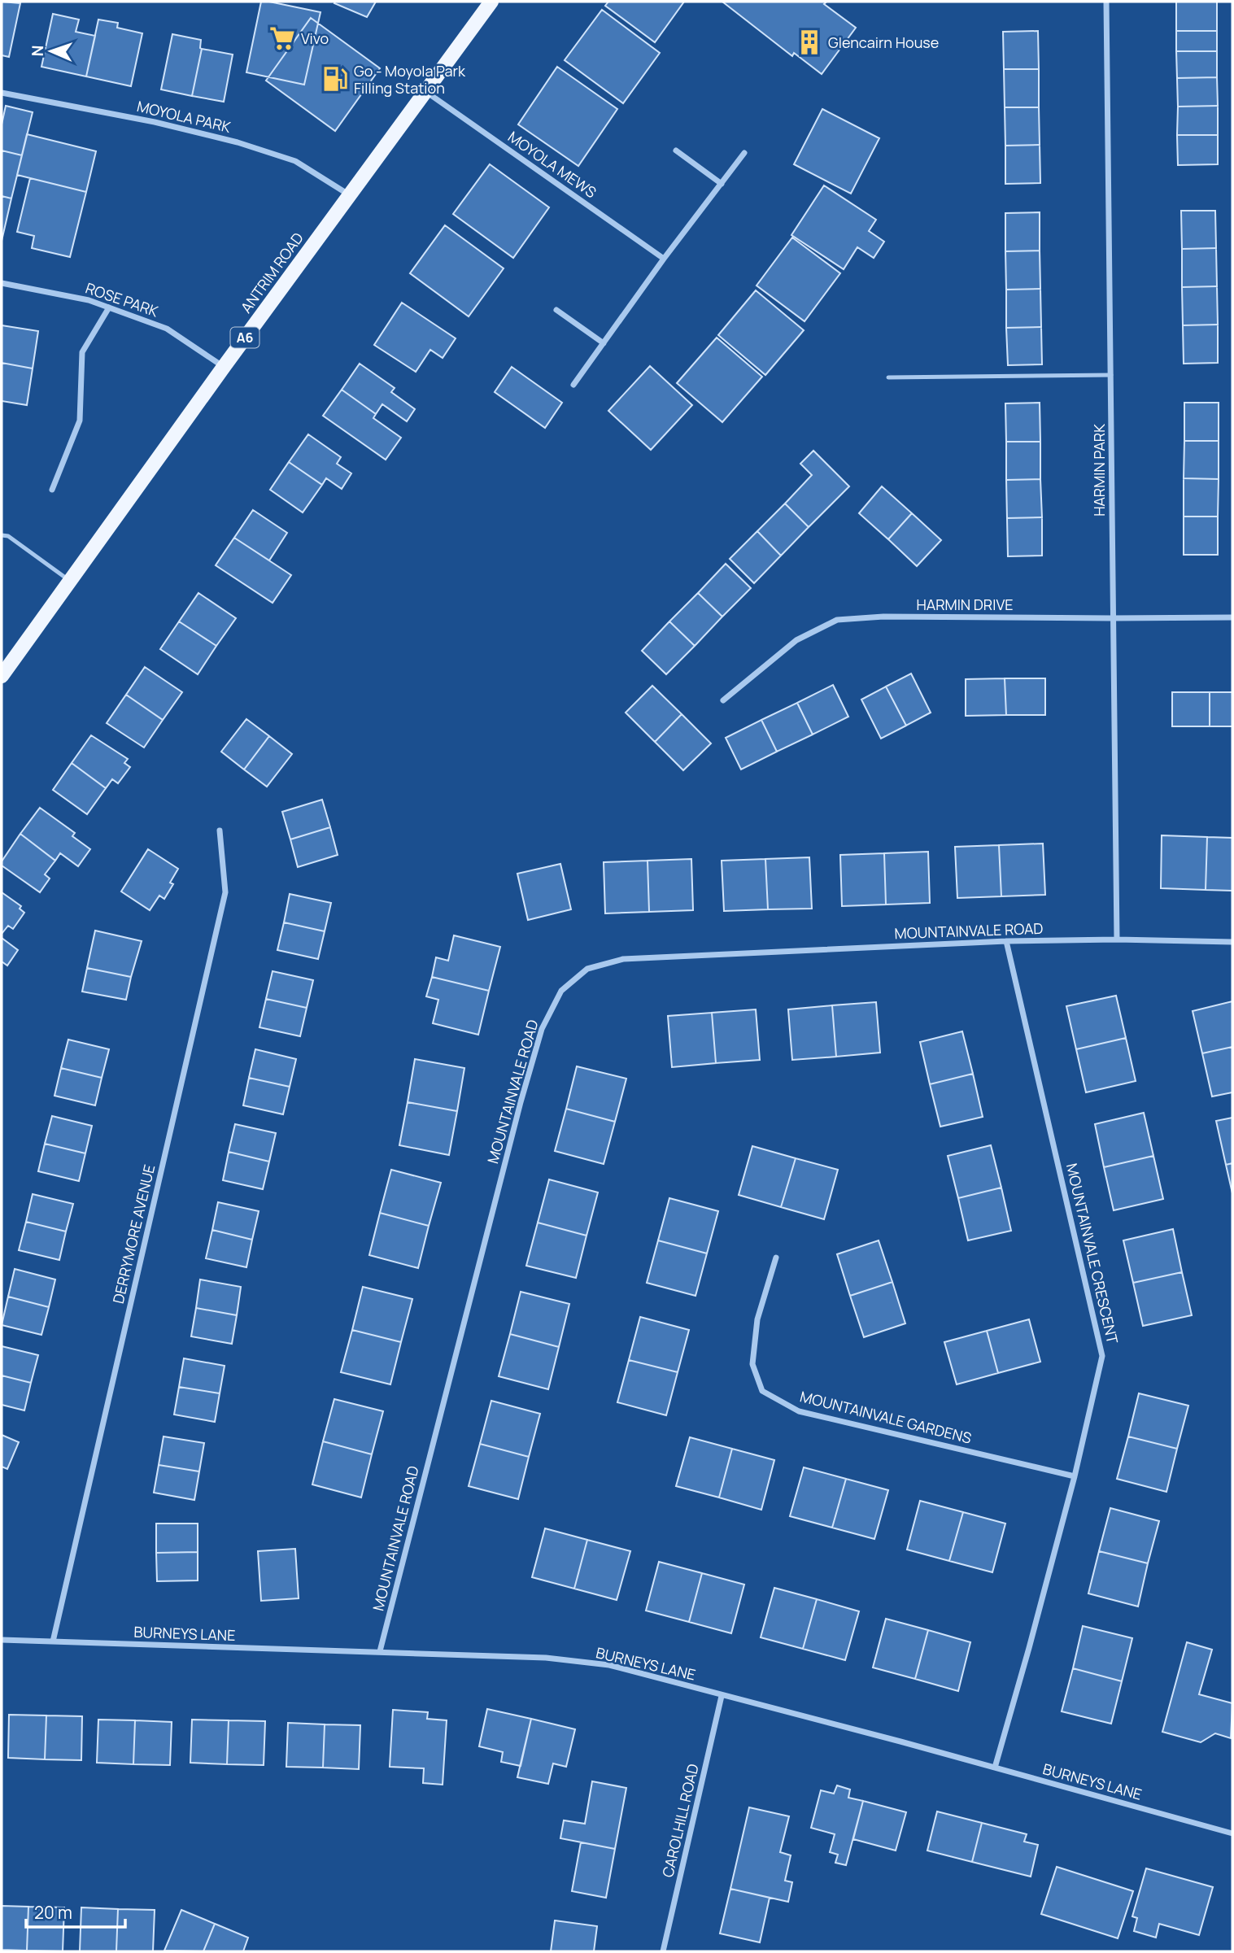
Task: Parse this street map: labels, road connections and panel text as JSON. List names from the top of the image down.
{
  "streets": {
    "main road": ["ANTRIM ROAD", "A6"],
    "street": [
      "MOYOLA PARK",
      "MOYOLA MEWS",
      "ROSE PARK",
      "HARMIN PARK",
      "HARMIN DRIVE",
      "MOUNTAINVALE ROAD",
      "DERRYMORE AVENUE",
      "MOUNTAINVALE CRESCENT",
      "MOUNTAINVALE GARDENS",
      "BURNEYS LANE",
      "CAROLHILL ROAD"
    ]
  },
  "crossings": [
    ["MOYOLA PARK", "ANTRIM ROAD"],
    ["MOYOLA MEWS", "ANTRIM ROAD"],
    ["ANTRIM ROAD", "ROSE PARK"],
    ["HARMIN PARK", "HARMIN DRIVE"],
    ["HARMIN PARK", "MOUNTAINVALE ROAD"],
    ["MOUNTAINVALE ROAD", "MOUNTAINVALE CRESCENT"],
    ["MOUNTAINVALE ROAD", "BURNEYS LANE"],
    ["DERRYMORE AVENUE", "BURNEYS LANE"],
    ["MOUNTAINVALE CRESCENT", "MOUNTAINVALE GARDENS"],
    ["MOUNTAINVALE CRESCENT", "BURNEYS LANE"],
    ["BURNEYS LANE", "CAROLHILL ROAD"]
  ],
  "places": {
    "supermarket": ["Vivo"],
    "building": ["Glencairn House"],
    "fuel station": ["Go - Moyola Park Filling Station"]
  },
  "scale_bar": "20 m",
  "north": "left"
}
